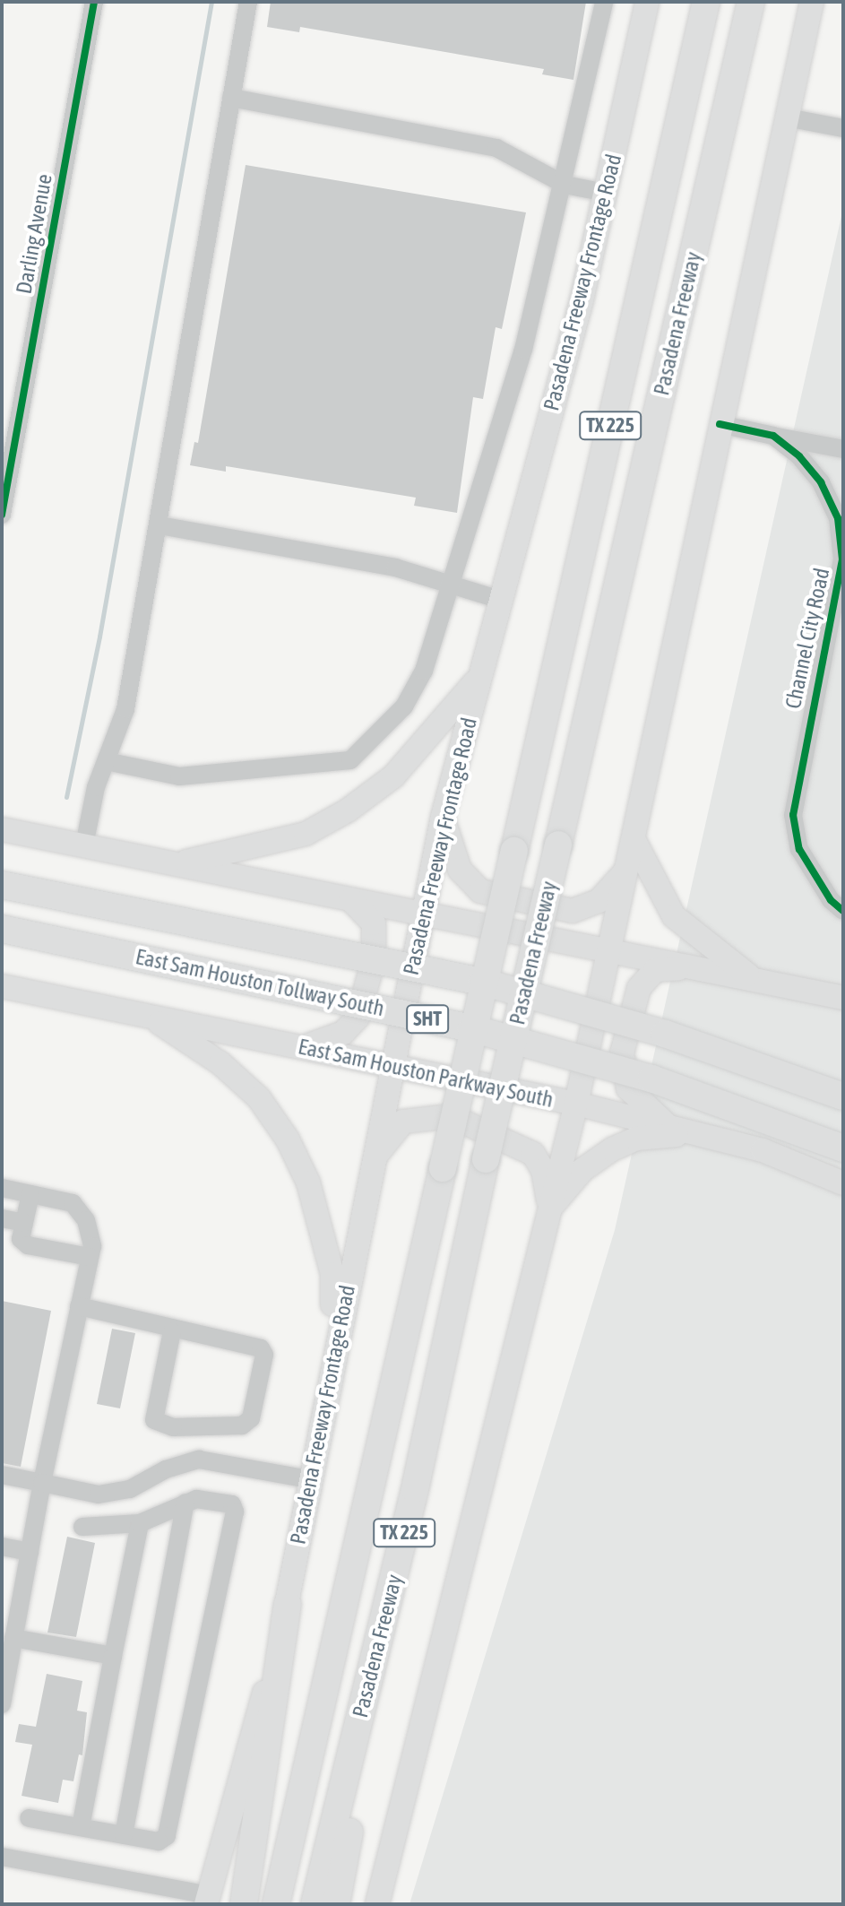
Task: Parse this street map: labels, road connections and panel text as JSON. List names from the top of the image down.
{
  "streets": {
    "highway": [
      "Pasadena Freeway",
      "TX 225",
      "East Sam Houston Tollway South",
      "SHT"
    ],
    "main road": ["Pasadena Freeway Frontage Road", "East Sam Houston Parkway South"],
    "street": ["Darling Avenue", "Channel City Road"]
  },
  "crossings": [
    ["Pasadena Freeway Frontage Road", "East Sam Houston Parkway South"]
  ]
}
